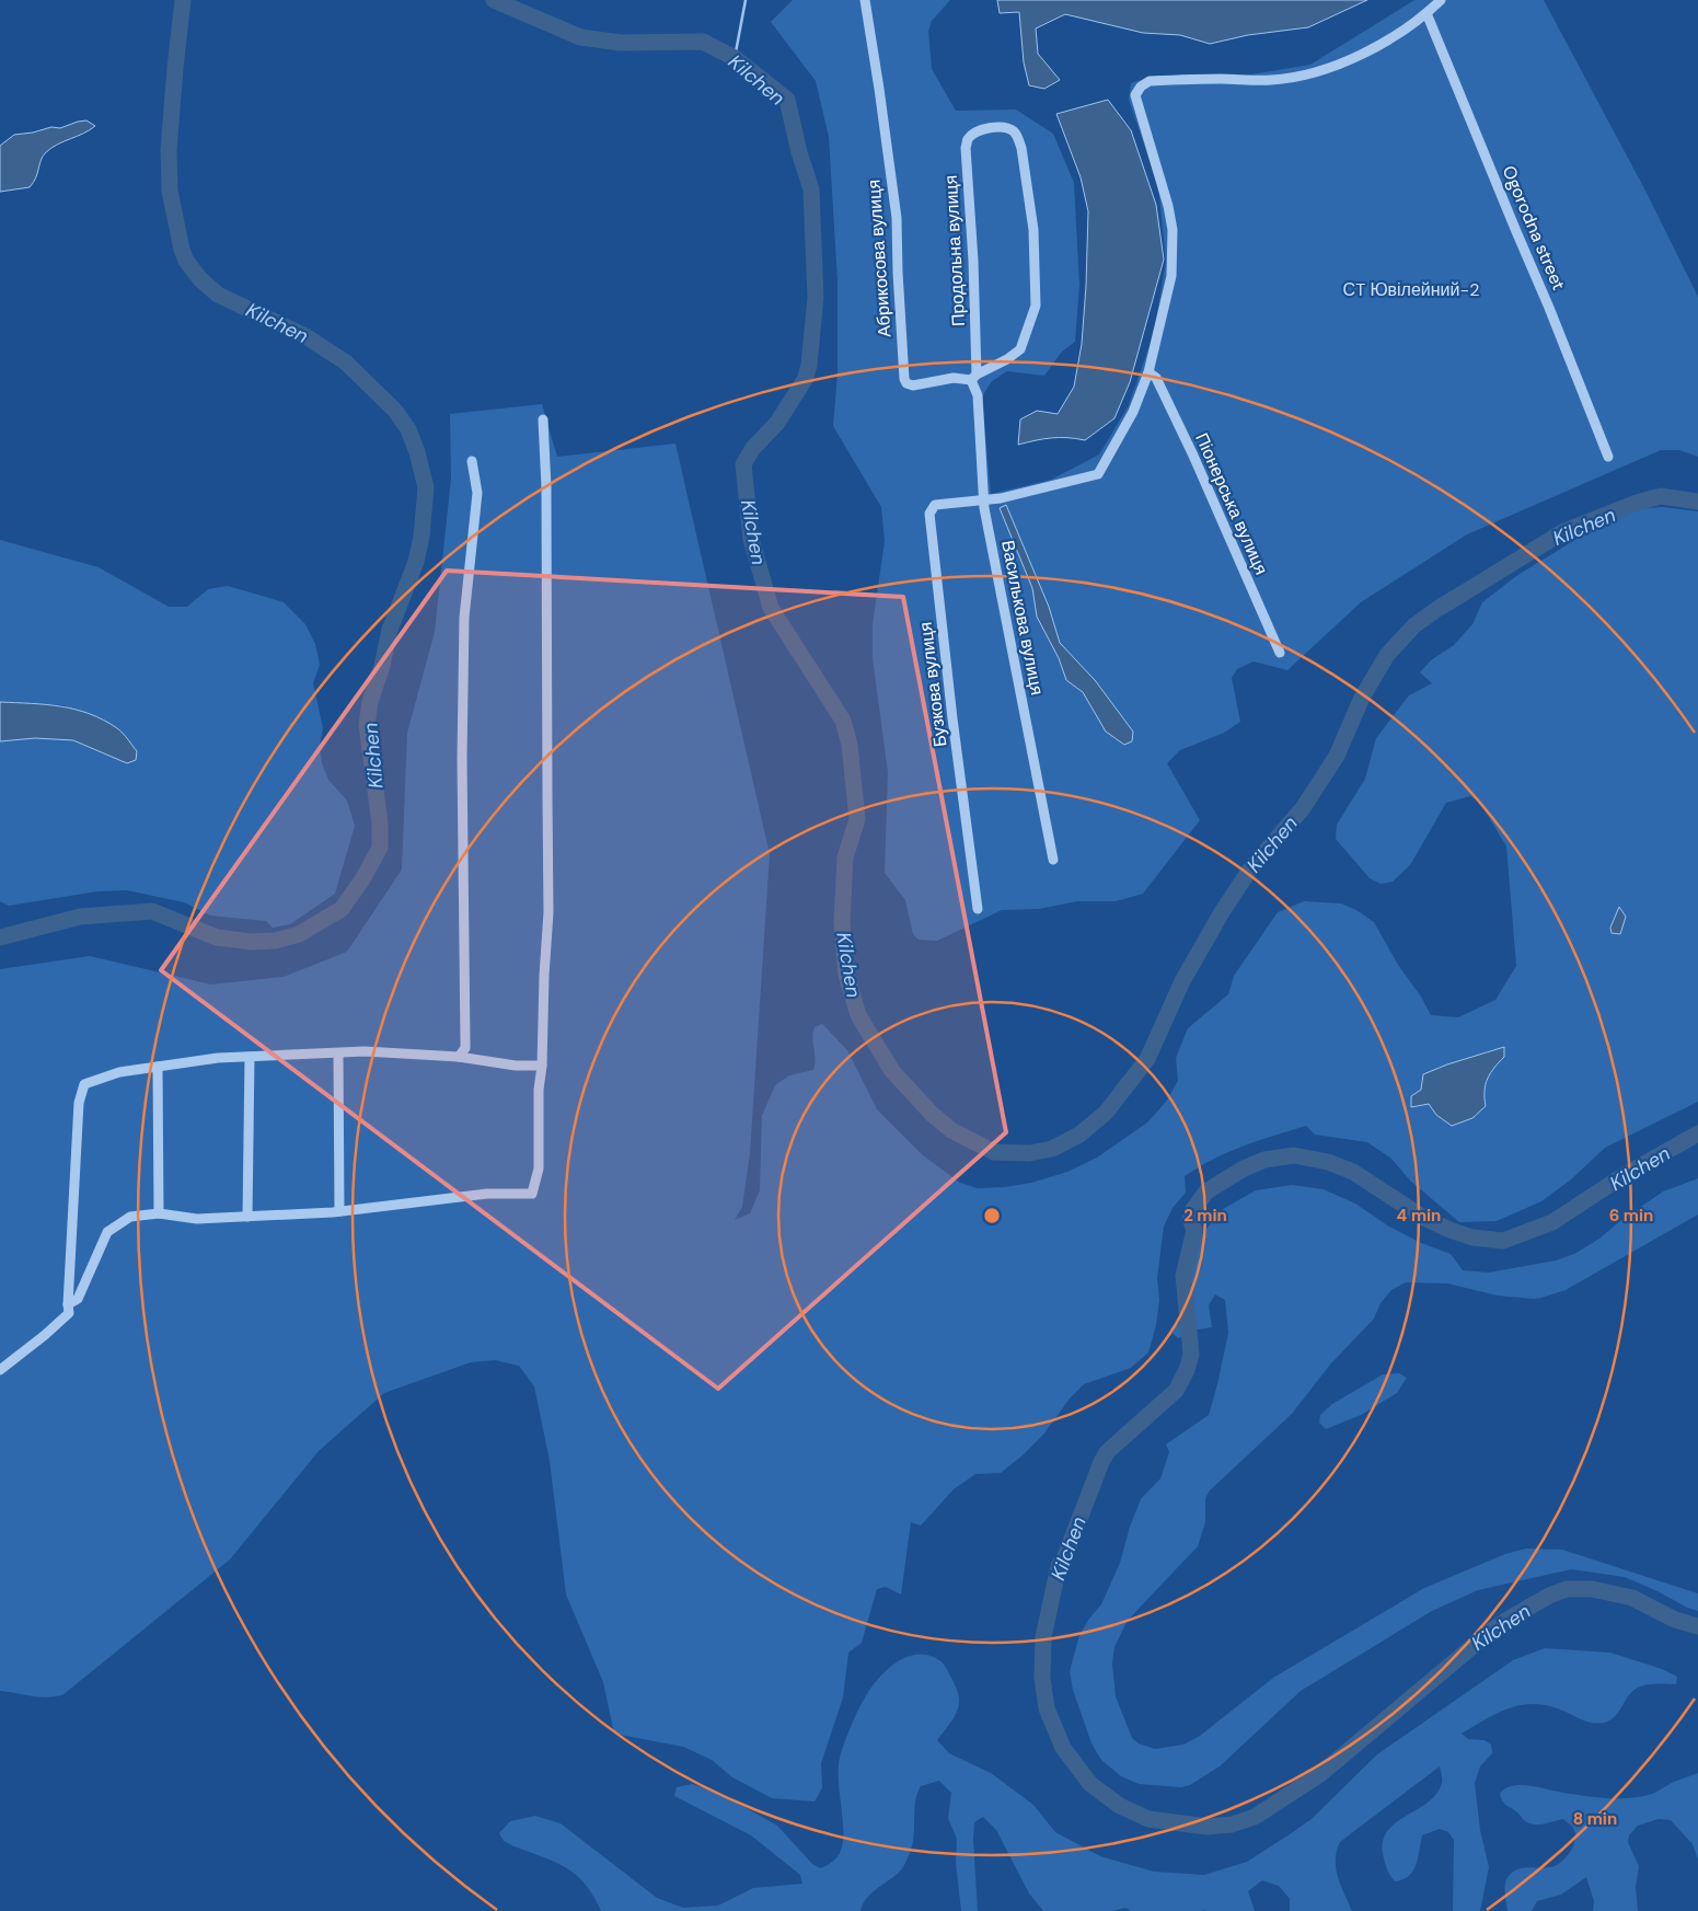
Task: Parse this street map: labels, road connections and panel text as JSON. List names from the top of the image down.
{
  "streets": {
    "street": [
      "Ogorodna street",
      "Продольна вулиця",
      "Абрикосова вулиця",
      "Піонерська вулиця",
      "Василькова вулиця",
      "Бузкова вулиця"
    ]
  },
  "crossings": [
    ["Продольна вулиця", "Абрикосова вулиця"],
    ["Продольна вулиця", "Василькова вулиця"],
    ["Абрикосова вулиця", "Василькова вулиця"],
    ["Піонерська вулиця", "Бузкова вулиця"],
    ["Василькова вулиця", "Бузкова вулиця"]
  ],
  "water": ["Kilchen"],
  "parks": ["СT Ювілейний-2"],
  "rings": [
    "2 min",
    "4 min",
    "6 min",
    "8 min"
  ]
}
